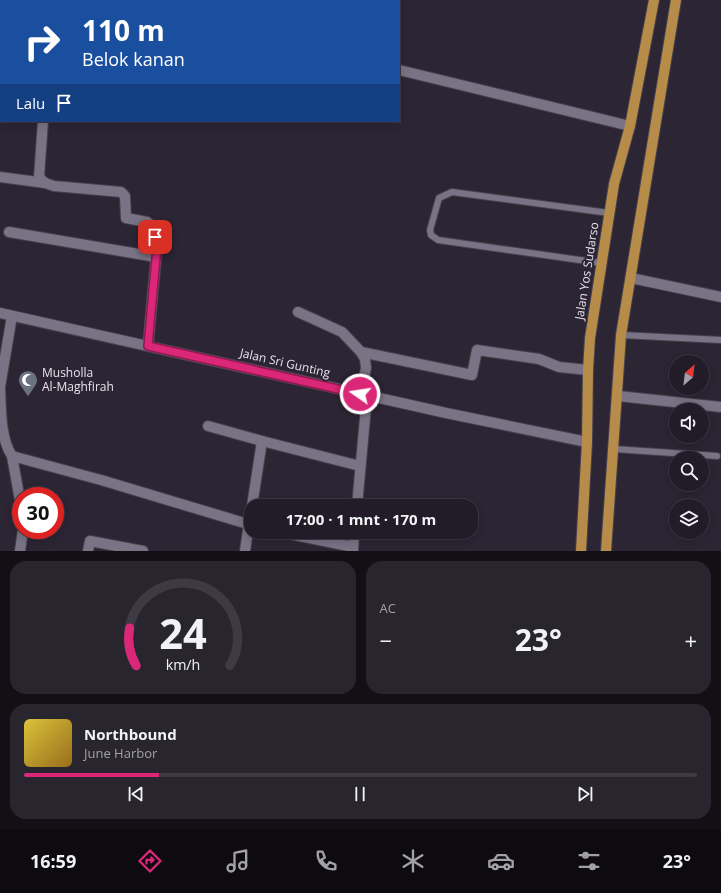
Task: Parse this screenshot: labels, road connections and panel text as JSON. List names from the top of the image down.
{
  "streets": {
    "main road": ["Jalan Yos Sudarso"],
    "street": ["Jalan Sri Gunting"]
  },
  "crossings": [
    ["Jalan Yos Sudarso", "Jalan Sri Gunting"]
  ],
  "places": {
    "mosque": ["Musholla Al-Maghfirah"]
  },
  "north": "top right",
  "page": {
    "turn": ["110 m", "Belok kanan"],
    "then": "Lalu",
    "limit": "30",
    "trip": "17:00 · 1 mnt · 170 m",
    "tile": "AC",
    "heat": ["−", "23°", "+"],
    "song": ["Northbound", "June Harbor"],
    "tabs": ["16:59", "23°"],
    "gauge": ["24", "km/h"]
  }
}
